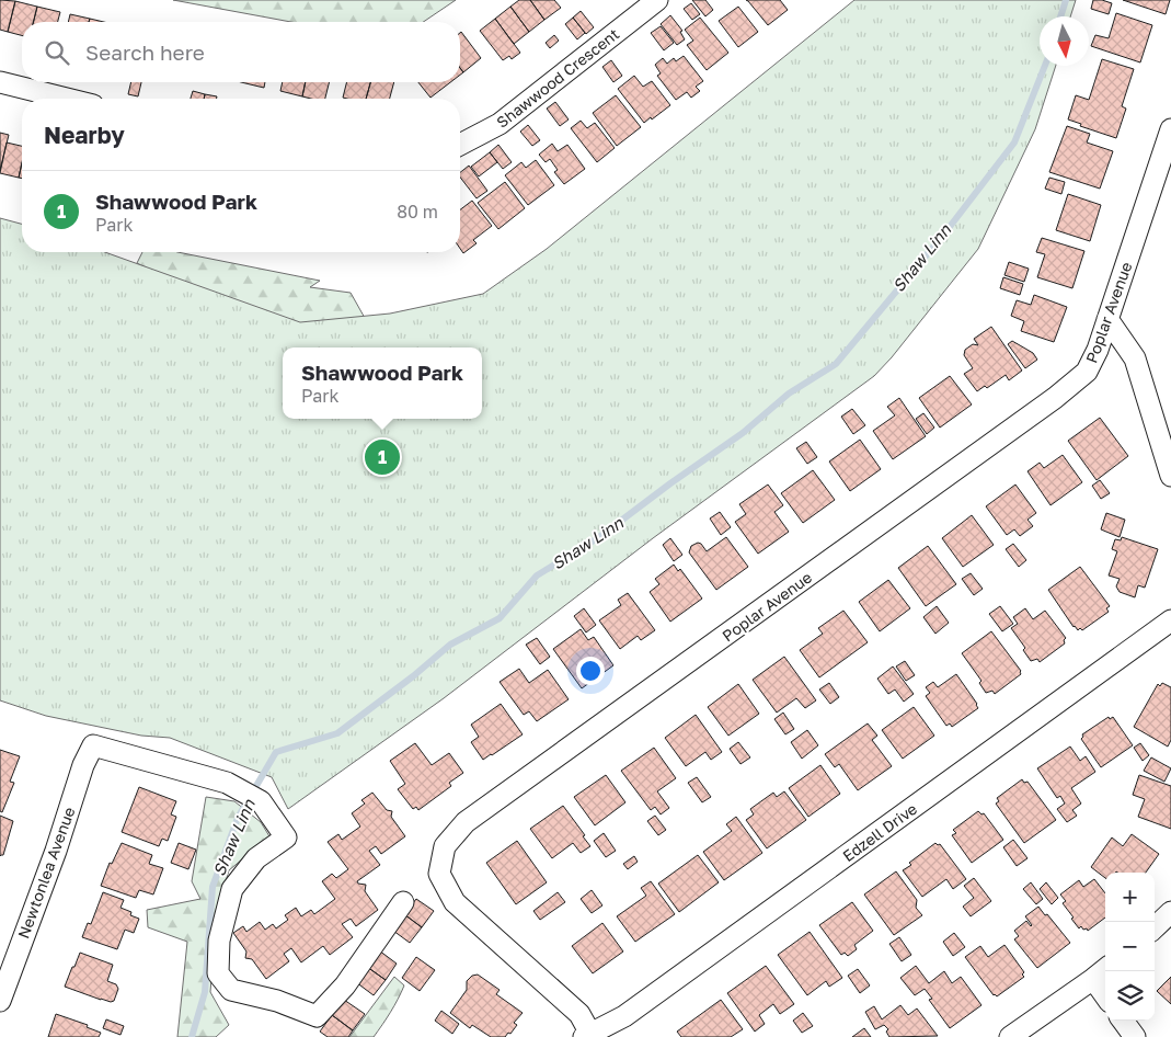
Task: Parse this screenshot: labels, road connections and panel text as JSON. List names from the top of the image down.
{
  "streets": {
    "street": [
      "Shawwood Crescent",
      "Poplar Avenue",
      "Edzell Drive",
      "Newtonlea Avenue"
    ]
  },
  "crossings": [
    ["Poplar Avenue", "Edzell Drive"]
  ],
  "water": ["Shaw Linn"],
  "north": "bottom",
  "page": {
    "search": "Search here",
    "heading": "Nearby",
    "list": [
      {
        "mark": "1",
        "name": "Shawwood Park",
        "note": "Park",
        "value": "80 m"
      }
    ],
    "popup": ["Shawwood Park", "Park"],
    "pins": "1",
    "map_buttons": ["+", "−"]
  }
}
